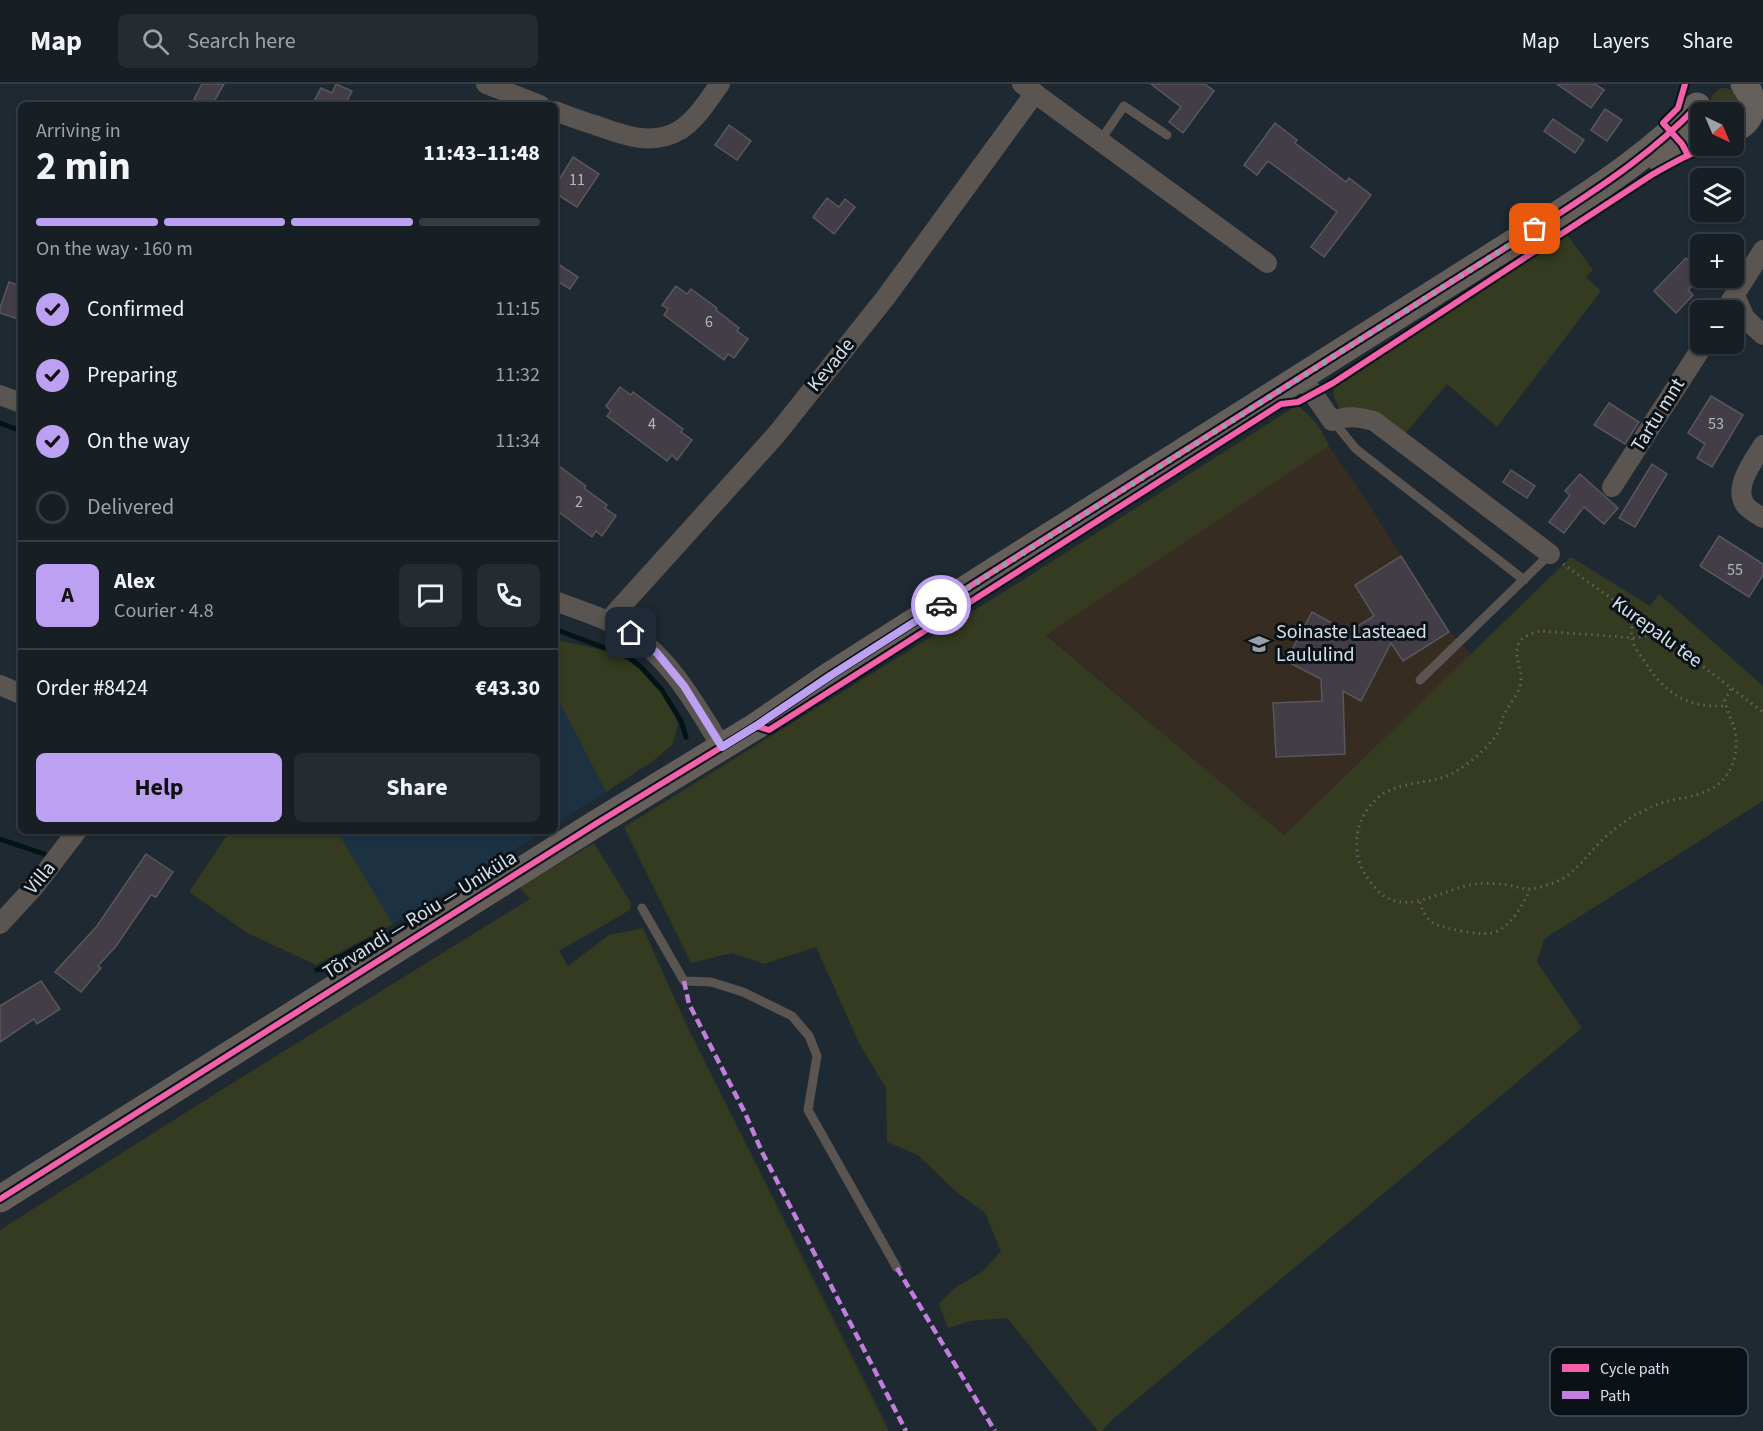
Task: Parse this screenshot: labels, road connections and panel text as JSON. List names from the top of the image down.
{
  "streets": {
    "street": [
      "Kevade",
      "Tartu mnt",
      "Villa",
      "Tõrvandi — Roiu — Uniküla"
    ],
    "path": ["Kurepalu tee"]
  },
  "places": {
    "school or university": ["Soinaste Lasteaed Laululind"]
  },
  "house_numbers": [
    "11",
    "6",
    "4",
    "53",
    "2",
    "55"
  ],
  "legend": ["Cycle path", "Path"],
  "north": "bottom right",
  "page": {
    "header": "Map",
    "search": "Search here",
    "nav": ["Map", "Layers", "Share"],
    "map_buttons": ["+", "−"],
    "heading": ["2 min", "Arriving in", "11:43–11:48"],
    "panel": [
      "Alex",
      "Courier · 4.8",
      "Order #8424",
      "€43.30"
    ],
    "bar": "On the way · 160 m",
    "list": [
      ["Confirmed", "11:15"],
      ["Preparing", "11:32"],
      ["On the way", "11:34"],
      "Delivered"
    ],
    "round": "A",
    "buttons": ["Help", "Share"]
  }
}
